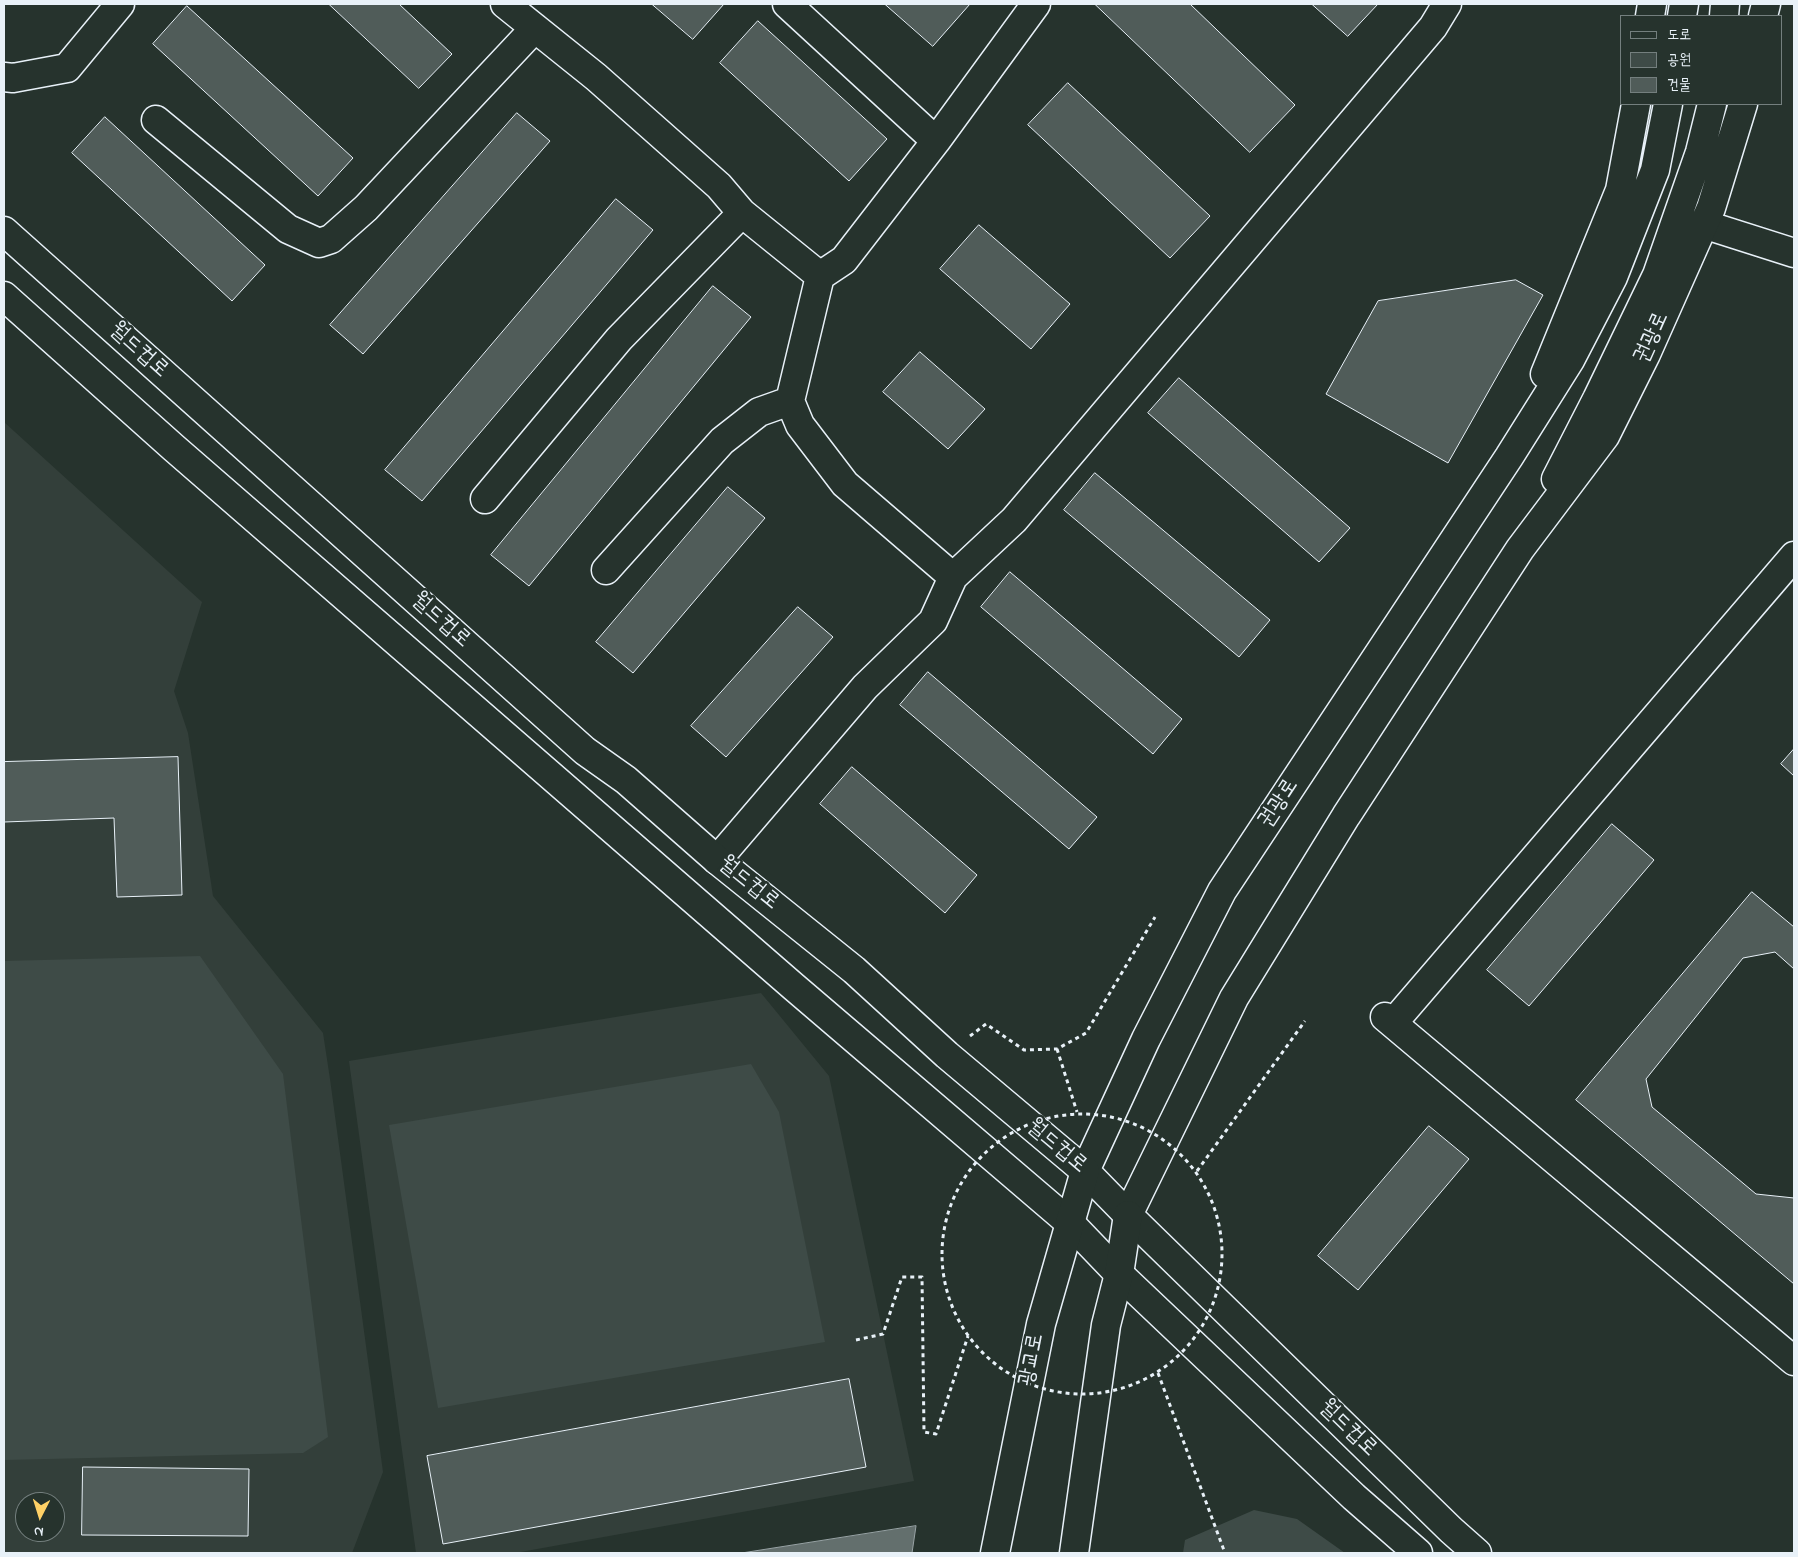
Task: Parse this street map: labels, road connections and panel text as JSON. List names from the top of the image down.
{
  "streets": {
    "street": ["권광로", "월드컵로", "광교로"]
  },
  "crossings": [
    ["권광로", "월드컵로"],
    ["권광로", "광교로"],
    ["월드컵로", "광교로"]
  ],
  "legend": ["도로", "공원", "건물"],
  "north": "bottom"
}
